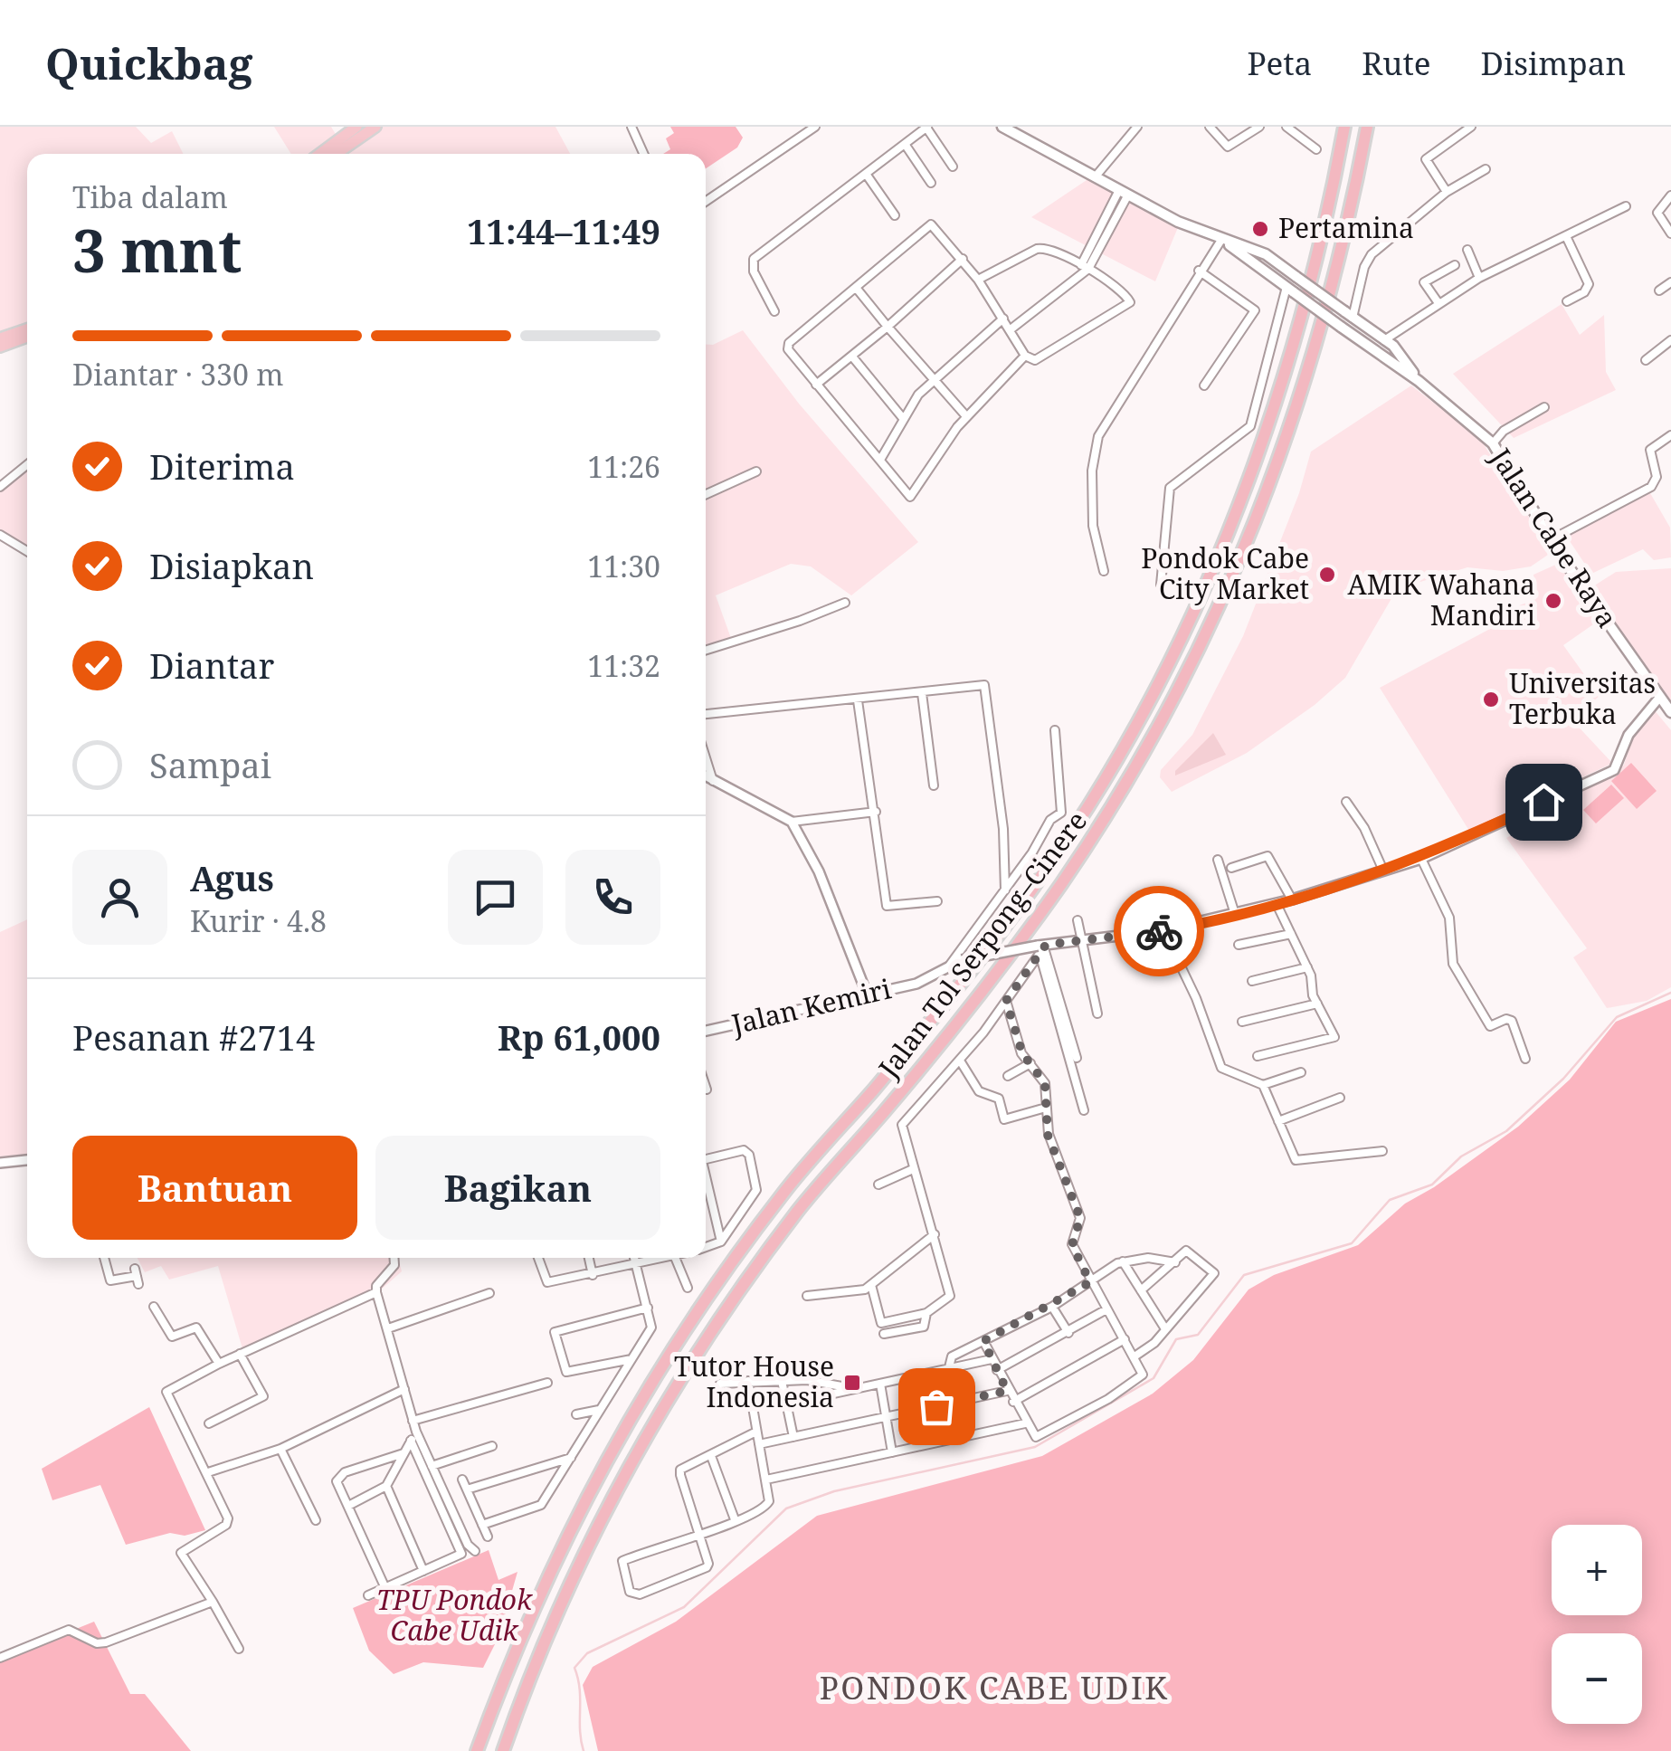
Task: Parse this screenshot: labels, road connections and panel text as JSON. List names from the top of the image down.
{
  "streets": {
    "highway": ["Jalan Tol Serpong–Cinere"],
    "main road": ["Jalan Cabe Raya"],
    "street": ["Jalan Kemiri"]
  },
  "crossings": [
    ["Jalan Cabe Raya", "Jalan Kemiri"]
  ],
  "districts": ["PONDOK CABE UDIK"],
  "parks": ["TPU Pondok Cabe Udik"],
  "places": {
    "other": [
      "Pertamina",
      "Pondok Cabe City Market",
      "AMIK Wahana Mandiri",
      "Universitas Terbuka"
    ],
    "transit": ["Tutor House Indonesia"]
  },
  "page": {
    "header": "Quickbag",
    "nav": ["Peta", "Rute", "Disimpan"],
    "heading": ["3 mnt", "Tiba dalam", "11:44–11:49"],
    "panel": [
      "Agus",
      "Kurir · 4.8",
      "Pesanan #2714",
      "Rp 61,000"
    ],
    "bar": "Diantar · 330 m",
    "list": [
      ["Diterima", "11:26"],
      ["Disiapkan", "11:30"],
      ["Diantar", "11:32"],
      "Sampai"
    ],
    "buttons": ["Bantuan", "Bagikan"],
    "map_buttons": ["+", "−"]
  }
}
